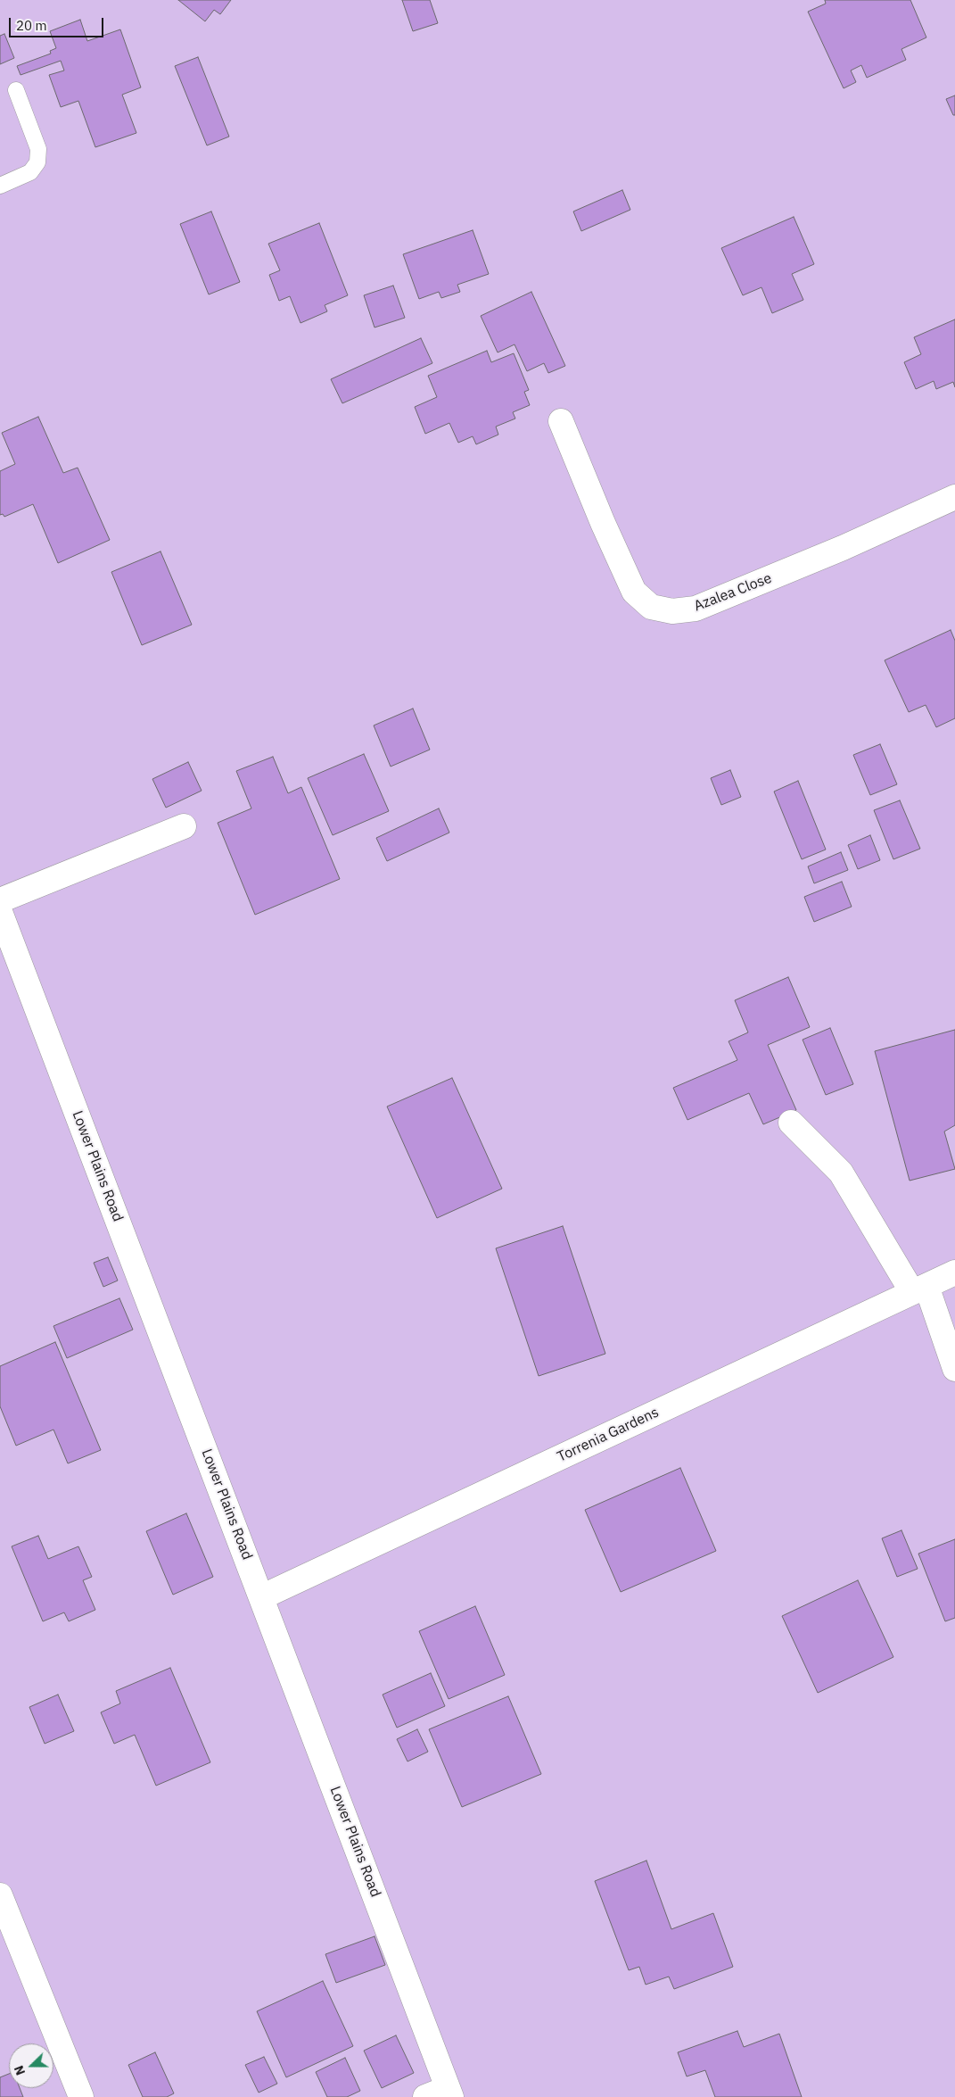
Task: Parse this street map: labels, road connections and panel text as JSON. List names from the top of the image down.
{
  "streets": {
    "street": ["Azalea Close", "Lower Plains Road", "Torrenia Gardens"]
  },
  "crossings": [
    ["Lower Plains Road", "Torrenia Gardens"]
  ],
  "scale_bar": "20 m",
  "north": "left"
}
